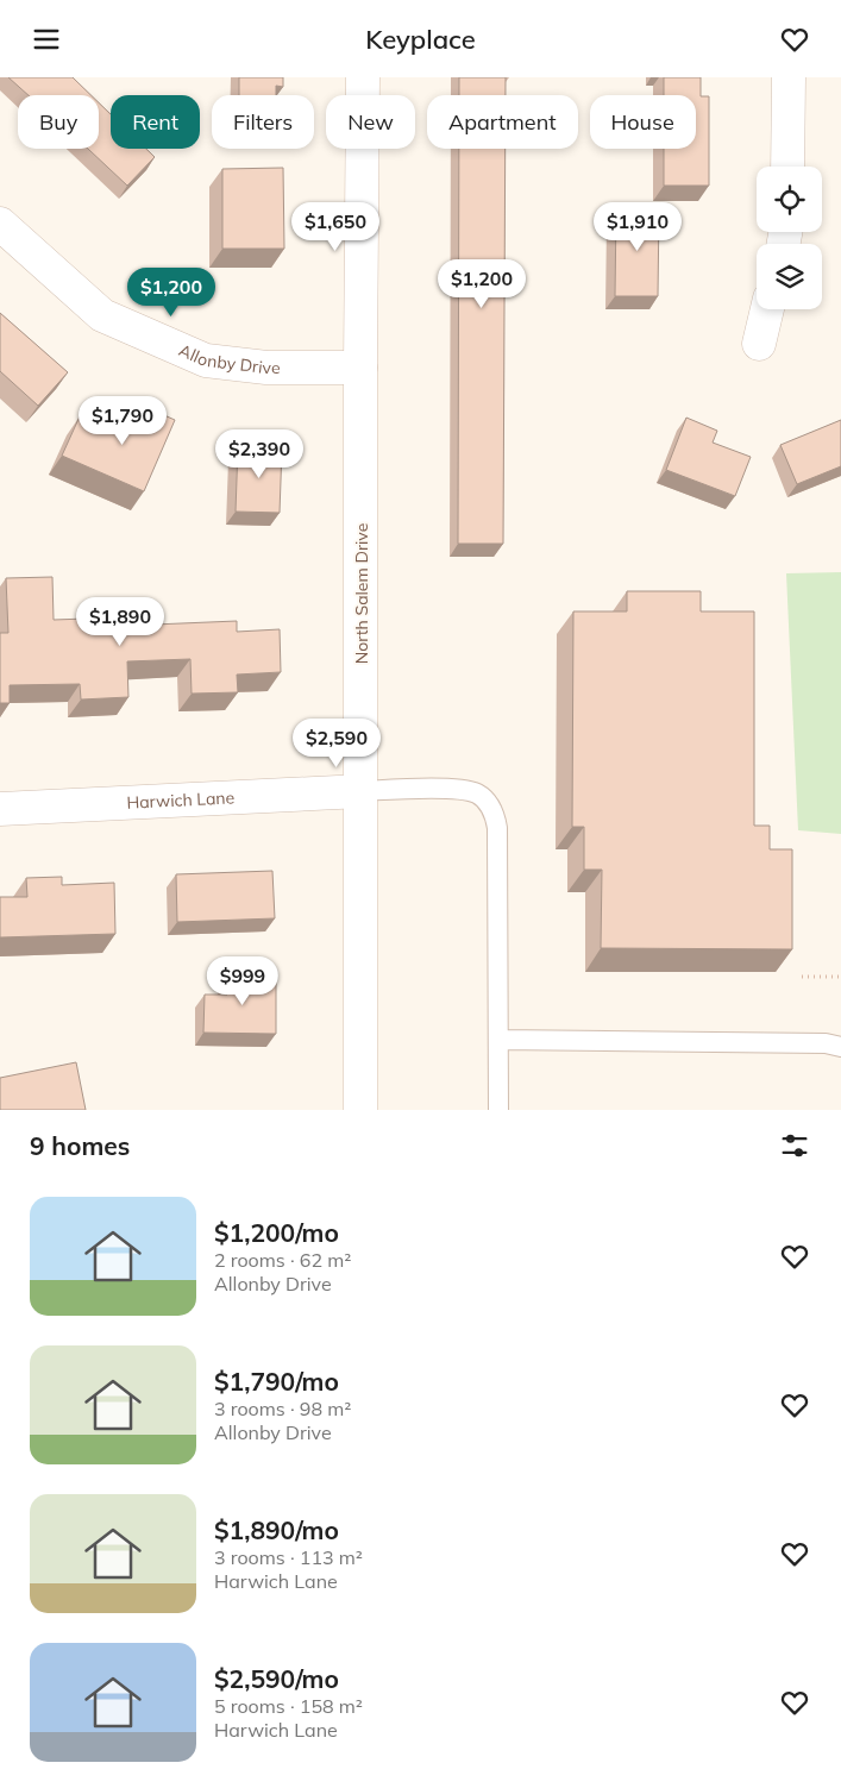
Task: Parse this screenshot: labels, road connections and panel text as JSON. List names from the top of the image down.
{
  "streets": {
    "street": ["Allonby Drive", "North Salem Drive", "Harwich Lane"]
  },
  "crossings": [
    ["Allonby Drive", "North Salem Drive"],
    ["North Salem Drive", "Harwich Lane"]
  ],
  "page": {
    "header": "Keyplace",
    "chip": [
      "Buy",
      "Rent",
      "Filters",
      "New",
      "Apartment",
      "House"
    ],
    "price": [
      "$1,650",
      "$1,910",
      "$1,200",
      "$1,200",
      "$1,790",
      "$2,390",
      "$1,890",
      "$2,590",
      "$999"
    ],
    "heading": "9 homes",
    "list": [
      {
        "name": "$1,200/mo",
        "note": "2 rooms · 62 m² · Allonby Drive"
      },
      {
        "name": "$1,790/mo",
        "note": "3 rooms · 98 m² · Allonby Drive"
      },
      {
        "name": "$1,890/mo",
        "note": "3 rooms · 113 m² · Harwich Lane"
      },
      {
        "name": "$2,590/mo",
        "note": "5 rooms · 158 m² · Harwich Lane"
      }
    ]
  }
}
